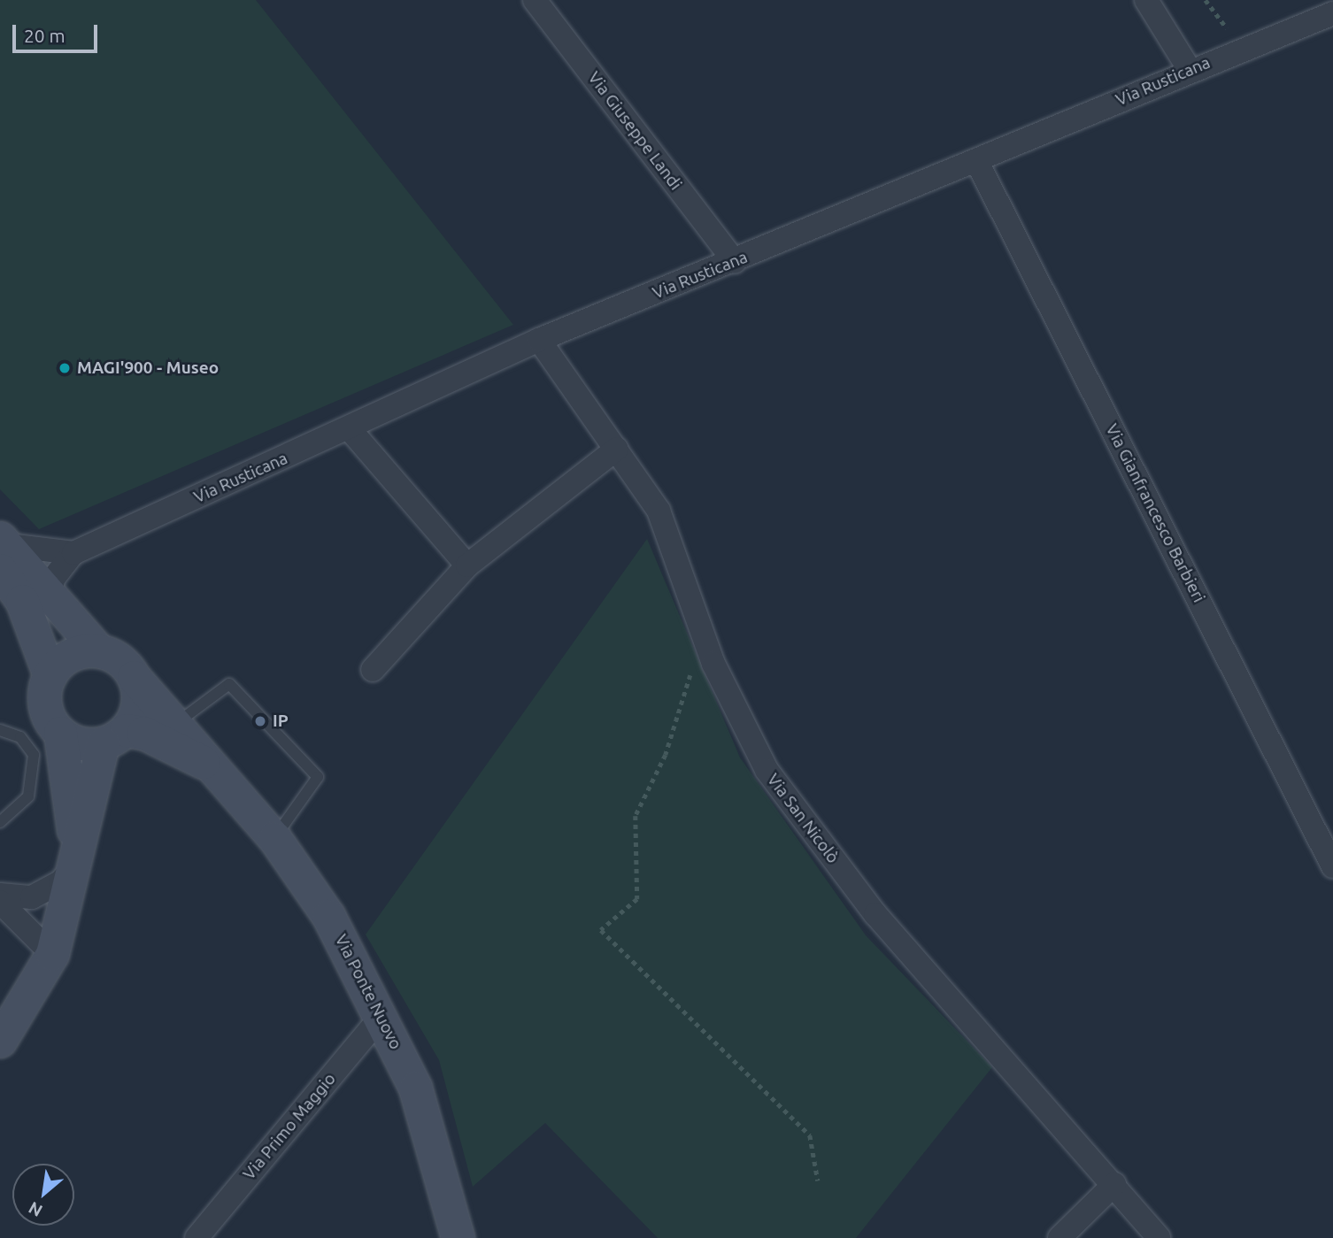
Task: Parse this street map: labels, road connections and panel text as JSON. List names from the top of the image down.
{
  "streets": {
    "main road": ["Via Ponte Nuovo"],
    "street": [
      "Via Rusticana",
      "Via Giuseppe Landi",
      "Via Gianfrancesco Barbieri",
      "Via San Nicolò",
      "Via Primo Maggio"
    ]
  },
  "crossings": [
    ["Via Rusticana", "Via Giuseppe Landi"],
    ["Via Rusticana", "Via Gianfrancesco Barbieri"],
    ["Via Rusticana", "Via San Nicolò"],
    ["Via Ponte Nuovo", "Via Primo Maggio"]
  ],
  "places": ["MAGI'900 - Museo", "IP"],
  "scale_bar": "20 m",
  "north": "bottom left"
}
